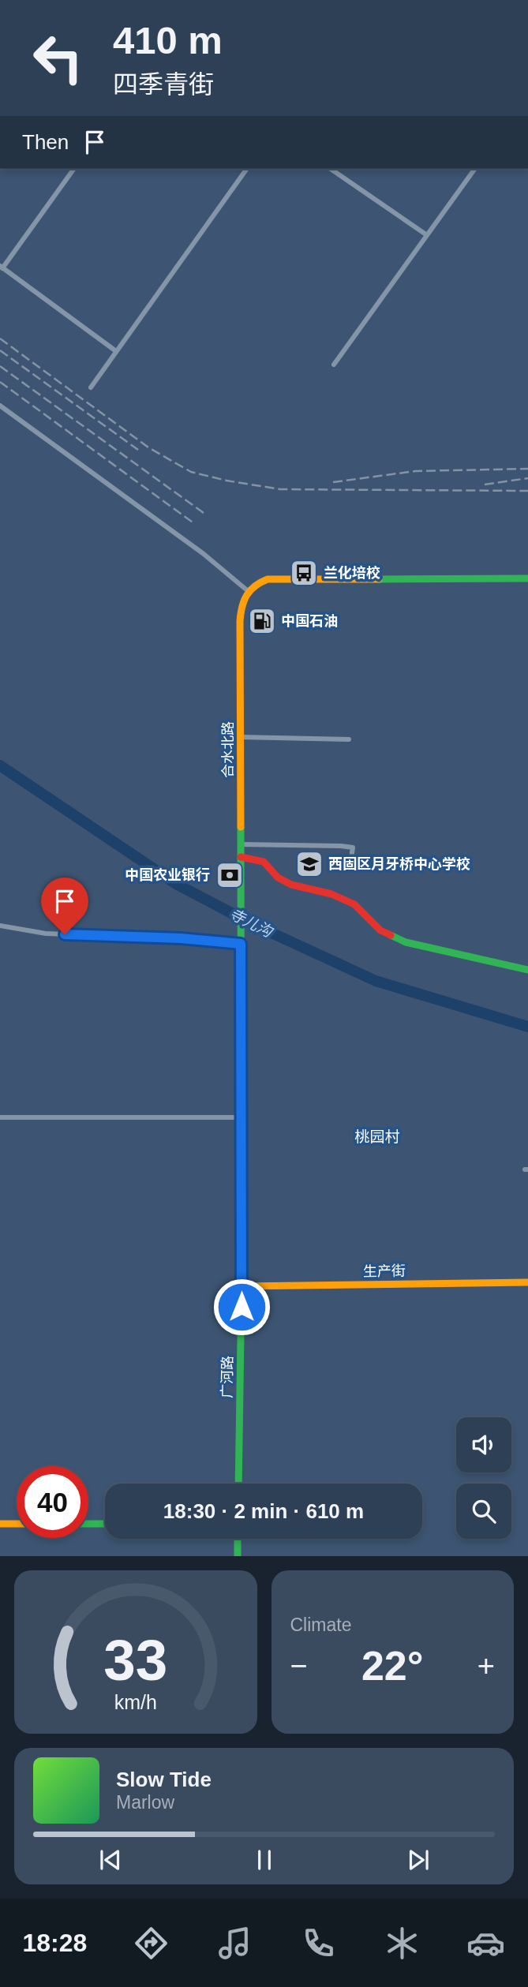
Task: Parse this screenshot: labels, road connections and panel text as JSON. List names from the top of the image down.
{
  "streets": {
    "street": ["合水北路", "生产街", "广河路"]
  },
  "crossings": [
    ["合水北路", "广河路"],
    ["生产街", "广河路"]
  ],
  "districts": ["桃园村"],
  "water": ["寺儿沟"],
  "places": {
    "bus stop": ["兰化培校"],
    "fuel station": ["中国石油"],
    "school or university": ["西固区月牙桥中心学校"],
    "bank": ["中国农业银行"]
  },
  "page": {
    "turn": ["410 m", "四季青街"],
    "then": "Then",
    "limit": "40",
    "trip": "18:30 · 2 min · 610 m",
    "tile": "Climate",
    "heat": ["−", "22°", "+"],
    "song": ["Slow Tide", "Marlow"],
    "tabs": "18:28",
    "gauge": ["33", "km/h"]
  }
}
